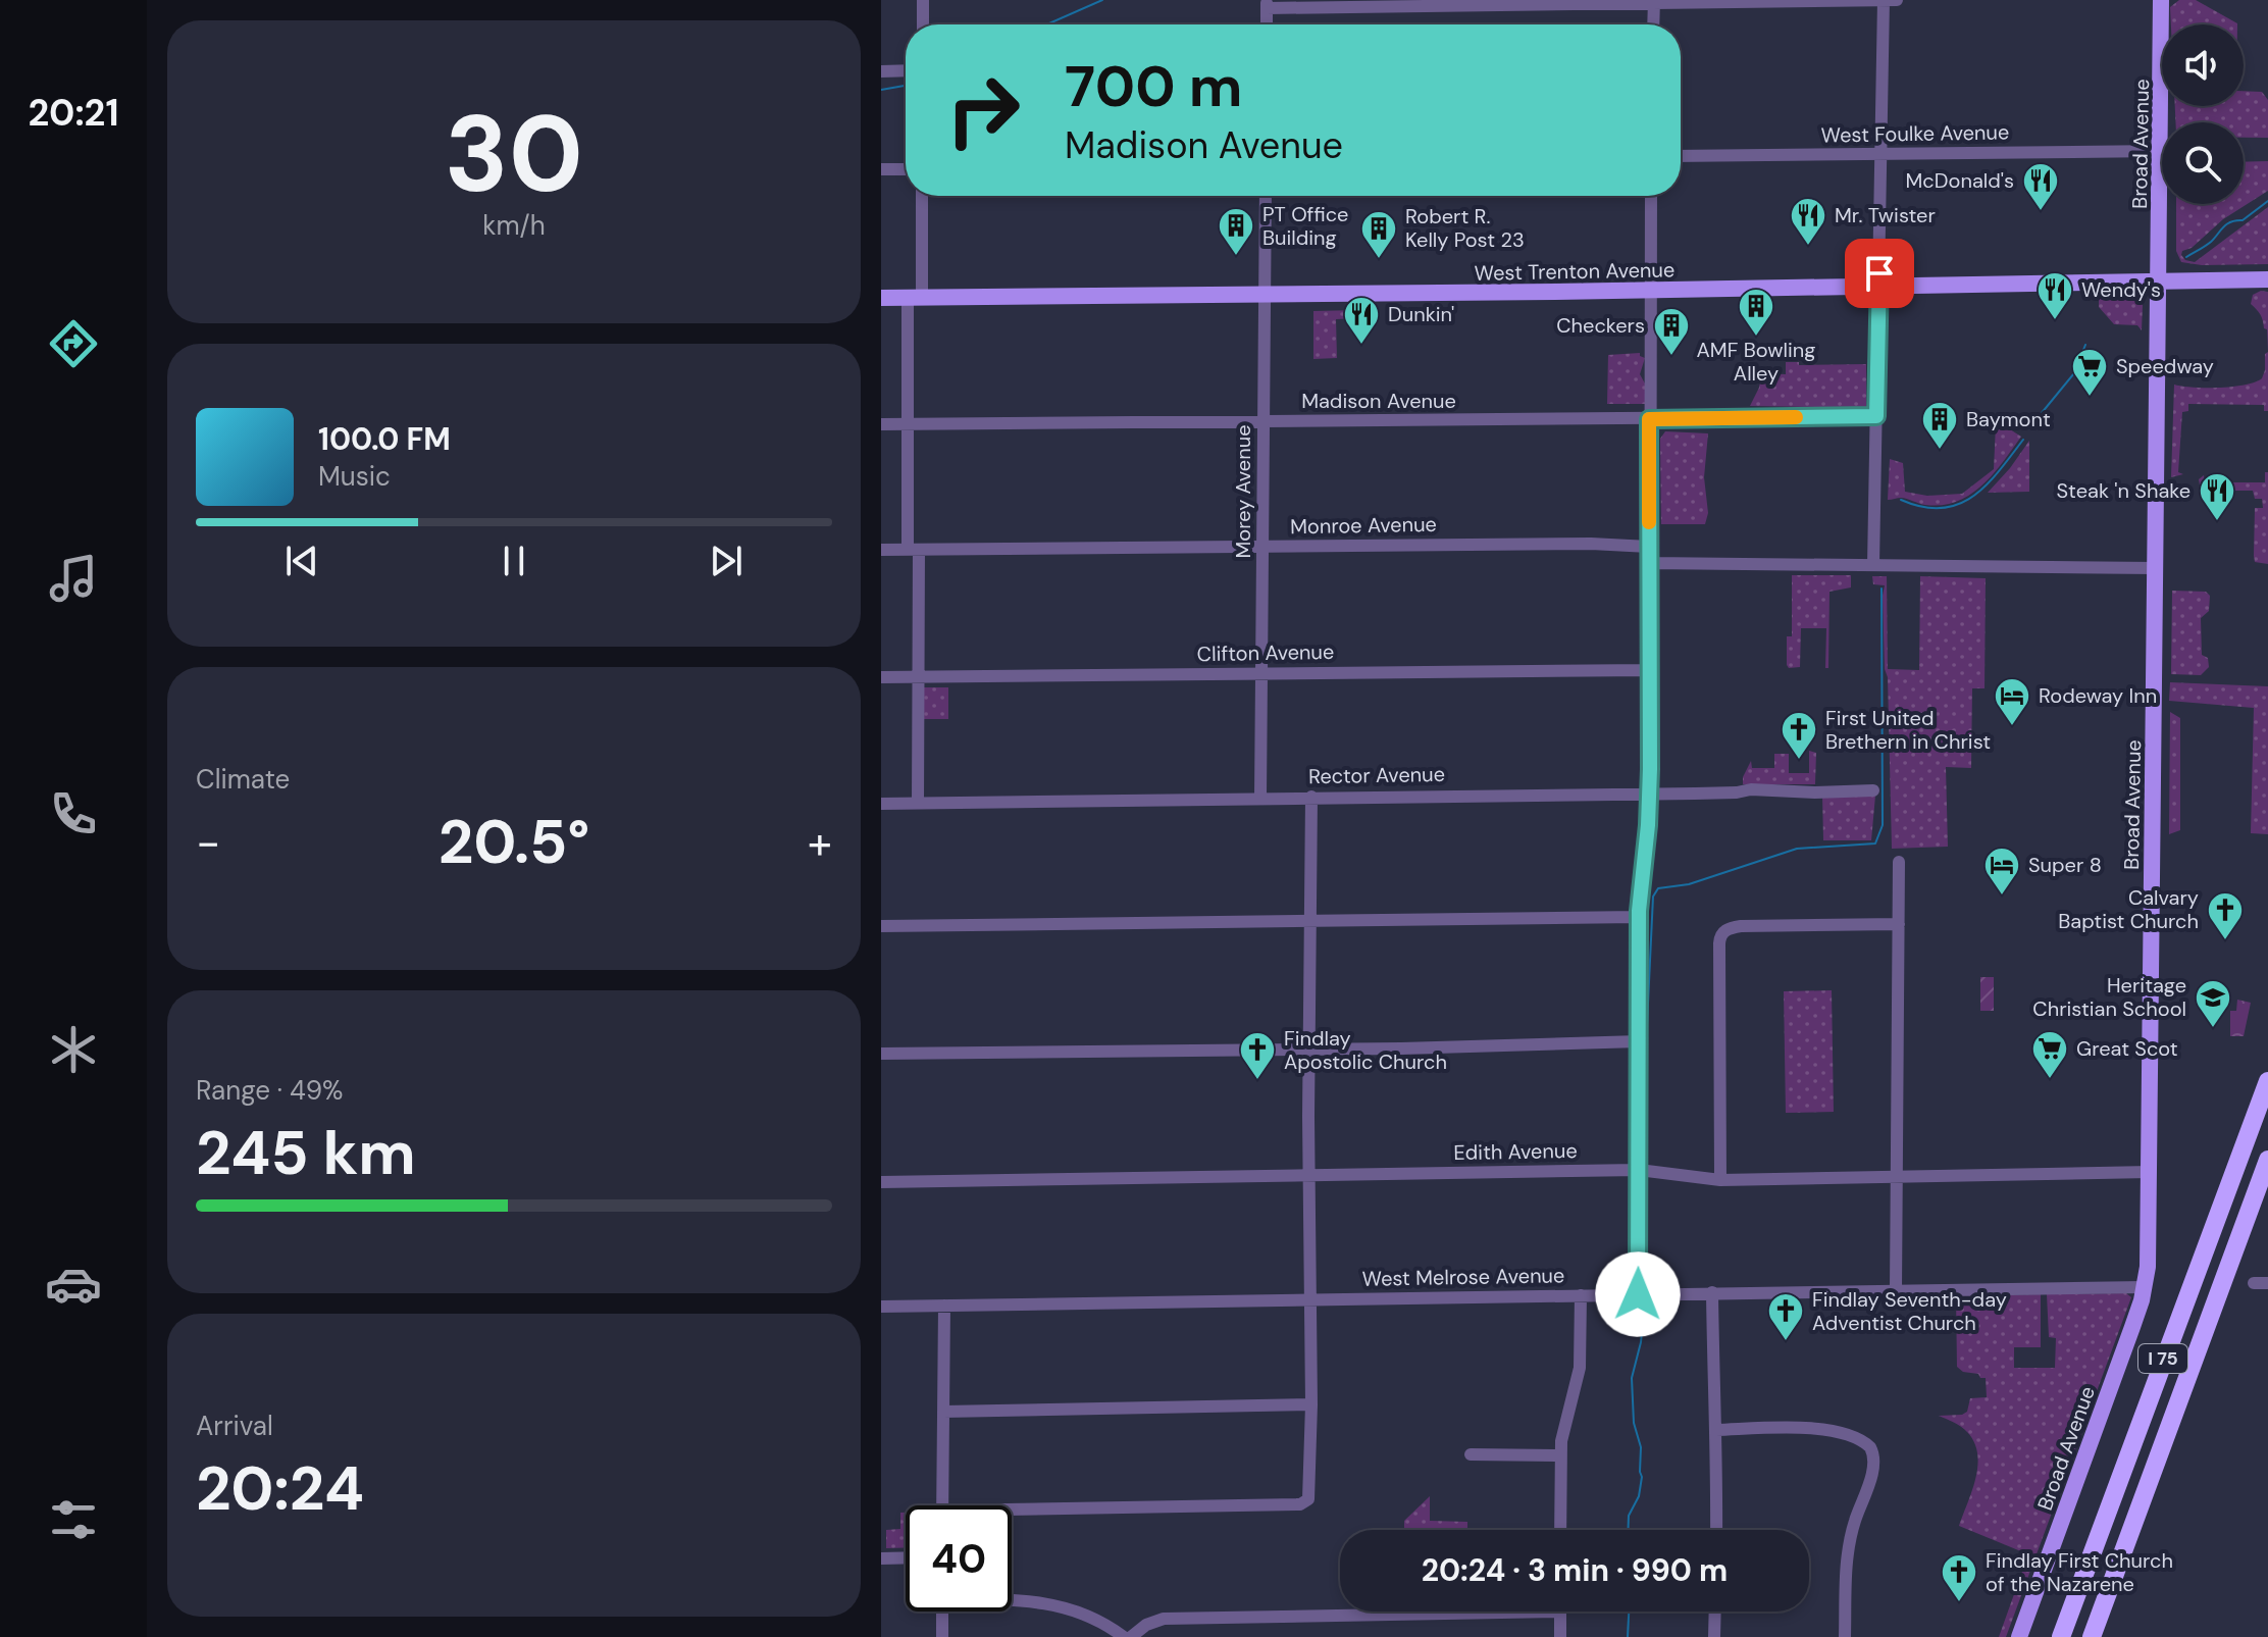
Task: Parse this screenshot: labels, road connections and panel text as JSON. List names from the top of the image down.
{
  "streets": {
    "highway": ["I 75"],
    "main road": ["Broad Avenue", "West Trenton Avenue"],
    "street": [
      "West Foulke Avenue",
      "Madison Avenue",
      "Morey Avenue",
      "Monroe Avenue",
      "Clifton Avenue",
      "Rector Avenue",
      "Edith Avenue",
      "West Melrose Avenue"
    ]
  },
  "crossings": [
    ["West Foulke Avenue", "Broad Avenue"],
    ["Broad Avenue", "West Trenton Avenue"],
    ["Broad Avenue", "Edith Avenue"],
    ["Broad Avenue", "West Melrose Avenue"],
    ["West Trenton Avenue", "Morey Avenue"],
    ["Madison Avenue", "Morey Avenue"],
    ["Morey Avenue", "Monroe Avenue"],
    ["Morey Avenue", "Clifton Avenue"],
    ["Morey Avenue", "Rector Avenue"]
  ],
  "places": {
    "restaurant": [
      "McDonald's",
      "Mr. Twister",
      "Wendy's",
      "Dunkin'",
      "Steak 'n Shake"
    ],
    "building": [
      "PT Office Building",
      "Robert R. Kelly Post 23",
      "AMF Bowling Alley",
      "Checkers",
      "Baymont"
    ],
    "supermarket": ["Speedway", "Great Scot"],
    "hotel": ["Rodeway Inn", "Super 8"],
    "church": [
      "First United Brethern in Christ",
      "Calvary Baptist Church",
      "Findlay Apostolic Church",
      "Findlay Seventh-day Adventist Church",
      "Findlay First Church of the Nazarene"
    ],
    "school or university": ["Heritage Christian School"]
  },
  "page": {
    "tabs": "20:21",
    "tile": [
      ["30", "km/h"],
      "Climate",
      ["Range · 49%", "245 km"],
      ["Arrival", "20:24"]
    ],
    "turn": ["700 m", "Madison Avenue"],
    "song": ["100.0 FM", "Music"],
    "heat": ["−", "20.5°", "+"],
    "limit": "40",
    "trip": "20:24 · 3 min · 990 m"
  }
}
